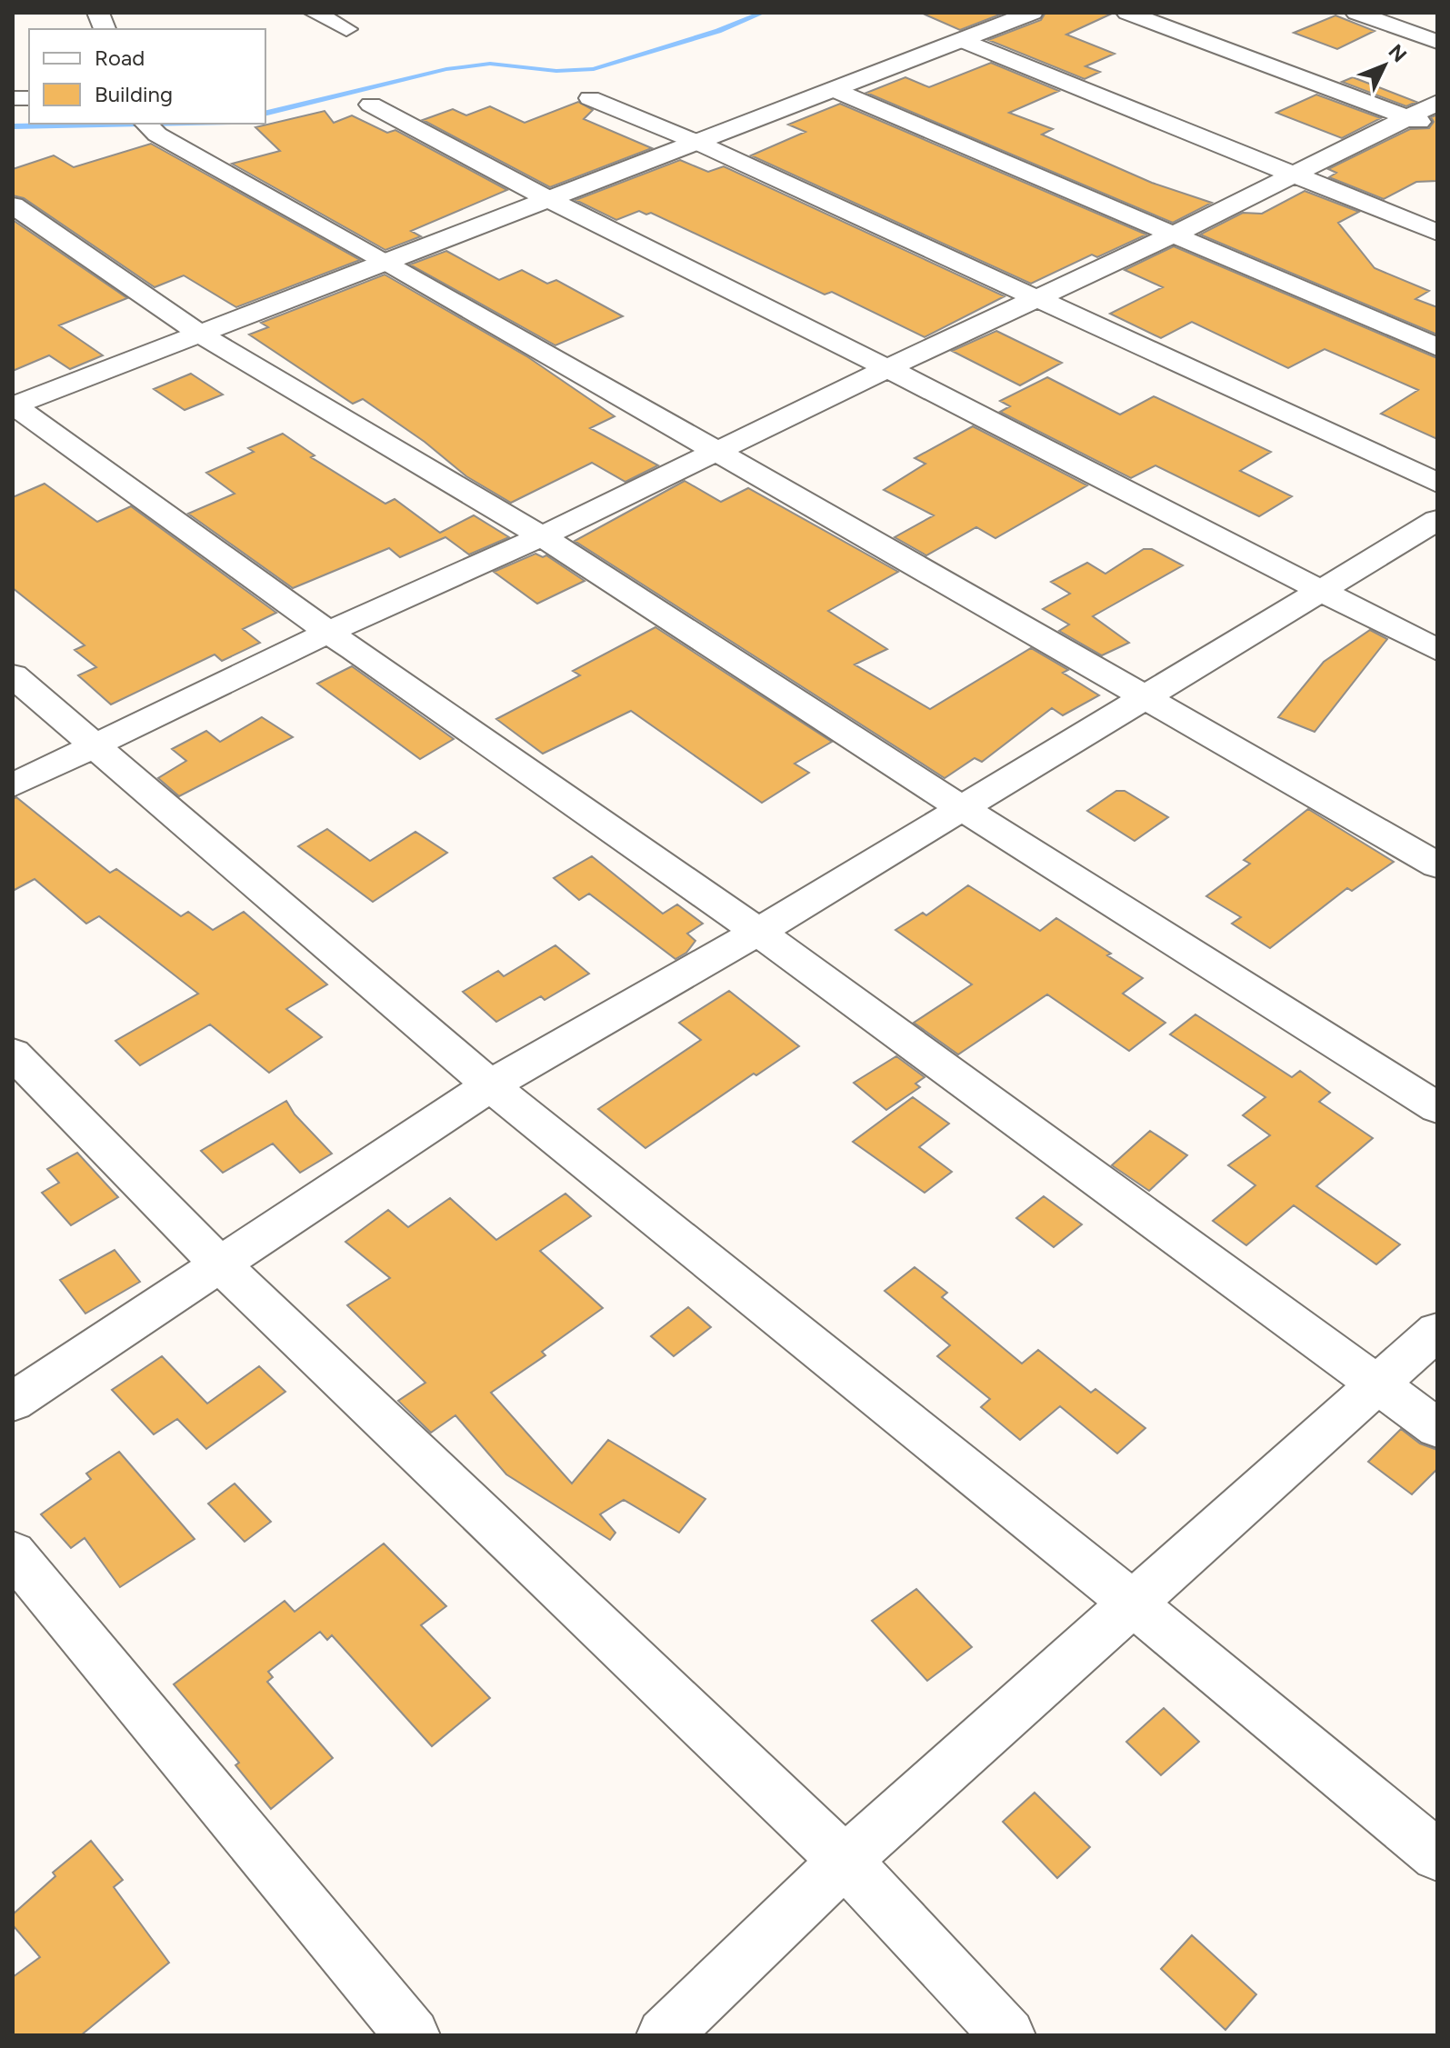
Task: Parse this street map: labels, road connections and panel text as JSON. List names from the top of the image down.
{
  "legend": ["Road", "Building"],
  "north": "top right"
}
